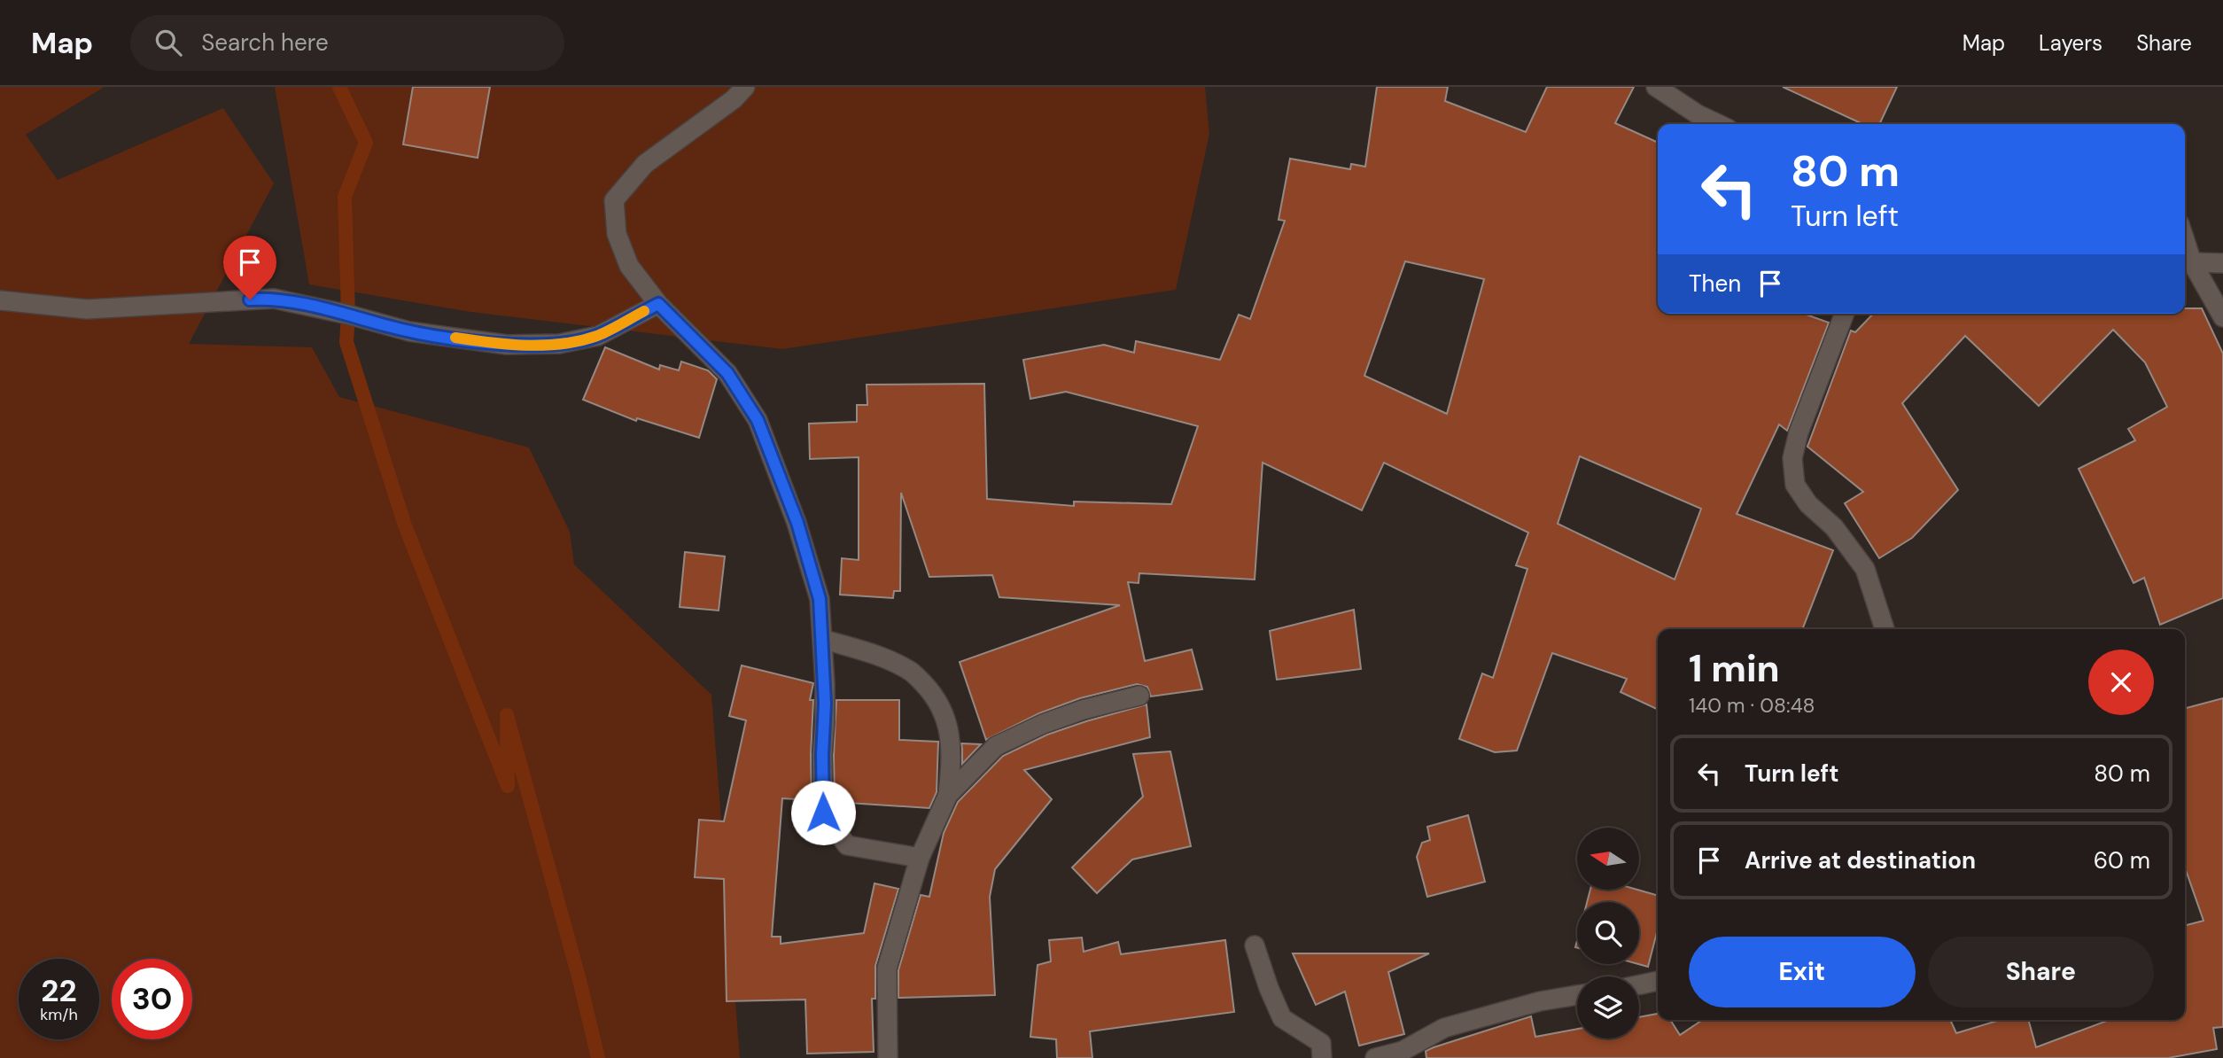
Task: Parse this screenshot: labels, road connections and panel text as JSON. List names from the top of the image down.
{
  "north": "left",
  "page": {
    "header": "Map",
    "search": "Search here",
    "nav": ["Map", "Layers", "Share"],
    "turn": ["80 m", "Turn left"],
    "then": "Then",
    "heading": ["1 min", "140 m · 08:48"],
    "list": [
      {
        "name": "Turn left",
        "value": "80 m"
      },
      {
        "name": "Arrive at destination",
        "value": "60 m"
      }
    ],
    "buttons": ["Exit", "Share"],
    "speed": "22 km/h",
    "limit": "30"
  }
}
